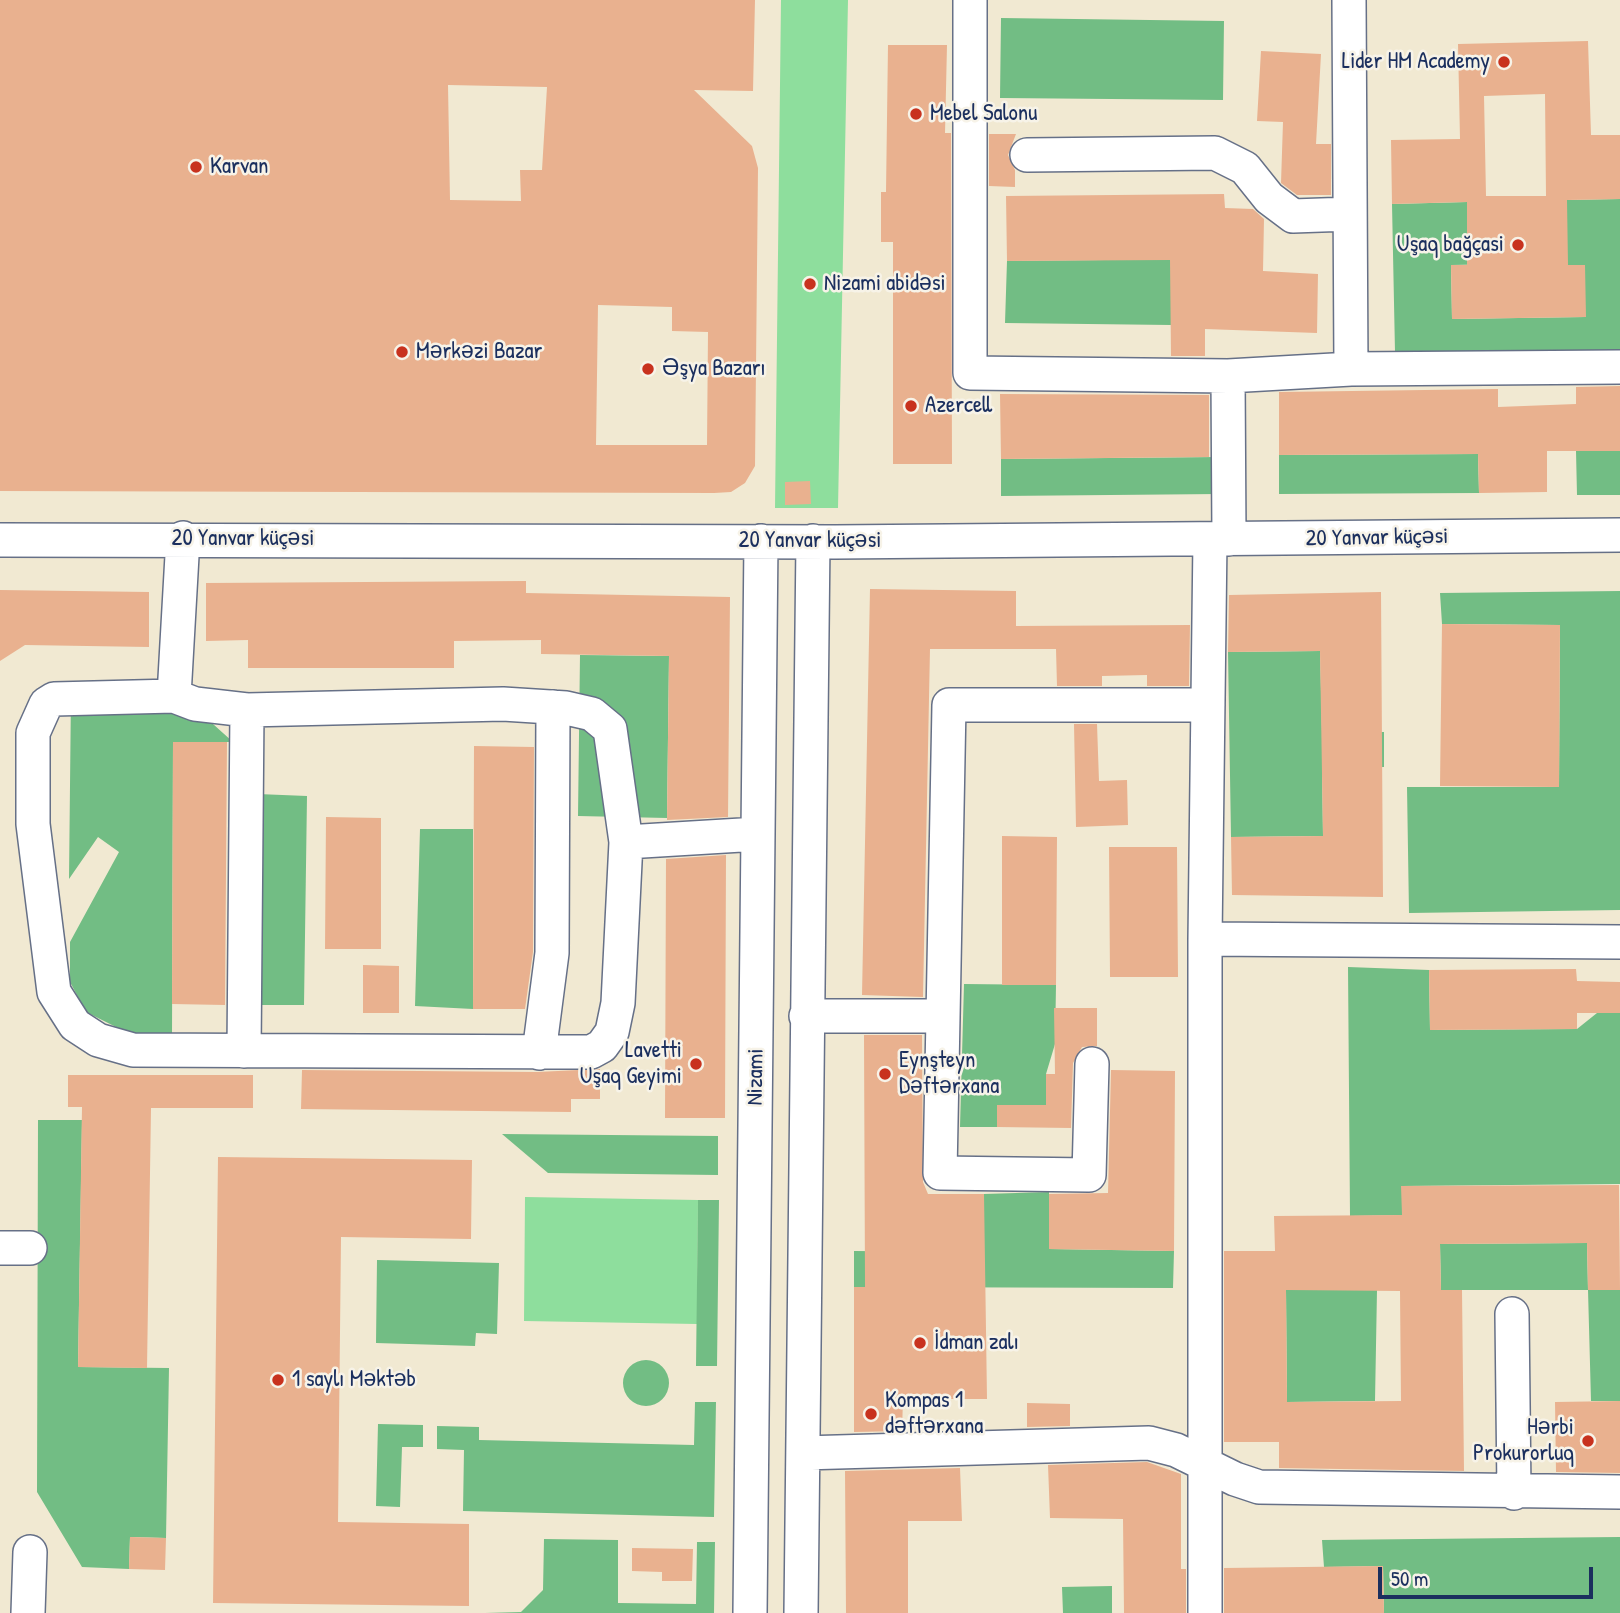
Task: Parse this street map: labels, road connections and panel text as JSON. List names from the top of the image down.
{
  "streets": {
    "street": ["20 Yanvar küçəsi", "Nizami"]
  },
  "crossings": [
    ["20 Yanvar küçəsi", "Nizami"]
  ],
  "places": [
    "Lider HM Academy",
    "Mebel Salonu",
    "Karvan",
    "Uşaq bağçasi",
    "Nizami abidәsi",
    "Mərkəzi Bazar",
    "Əşya Bazarı",
    "Azercell",
    "Lavetti Uşaq Geyimi",
    "Eynşteyn Dəftərxana",
    "İdman zalı",
    "1 saylı Məktəb",
    "Kompas 1 dəftərxana",
    "Hərbi Prokurorluq"
  ],
  "scale_bar": "50 m"
}
